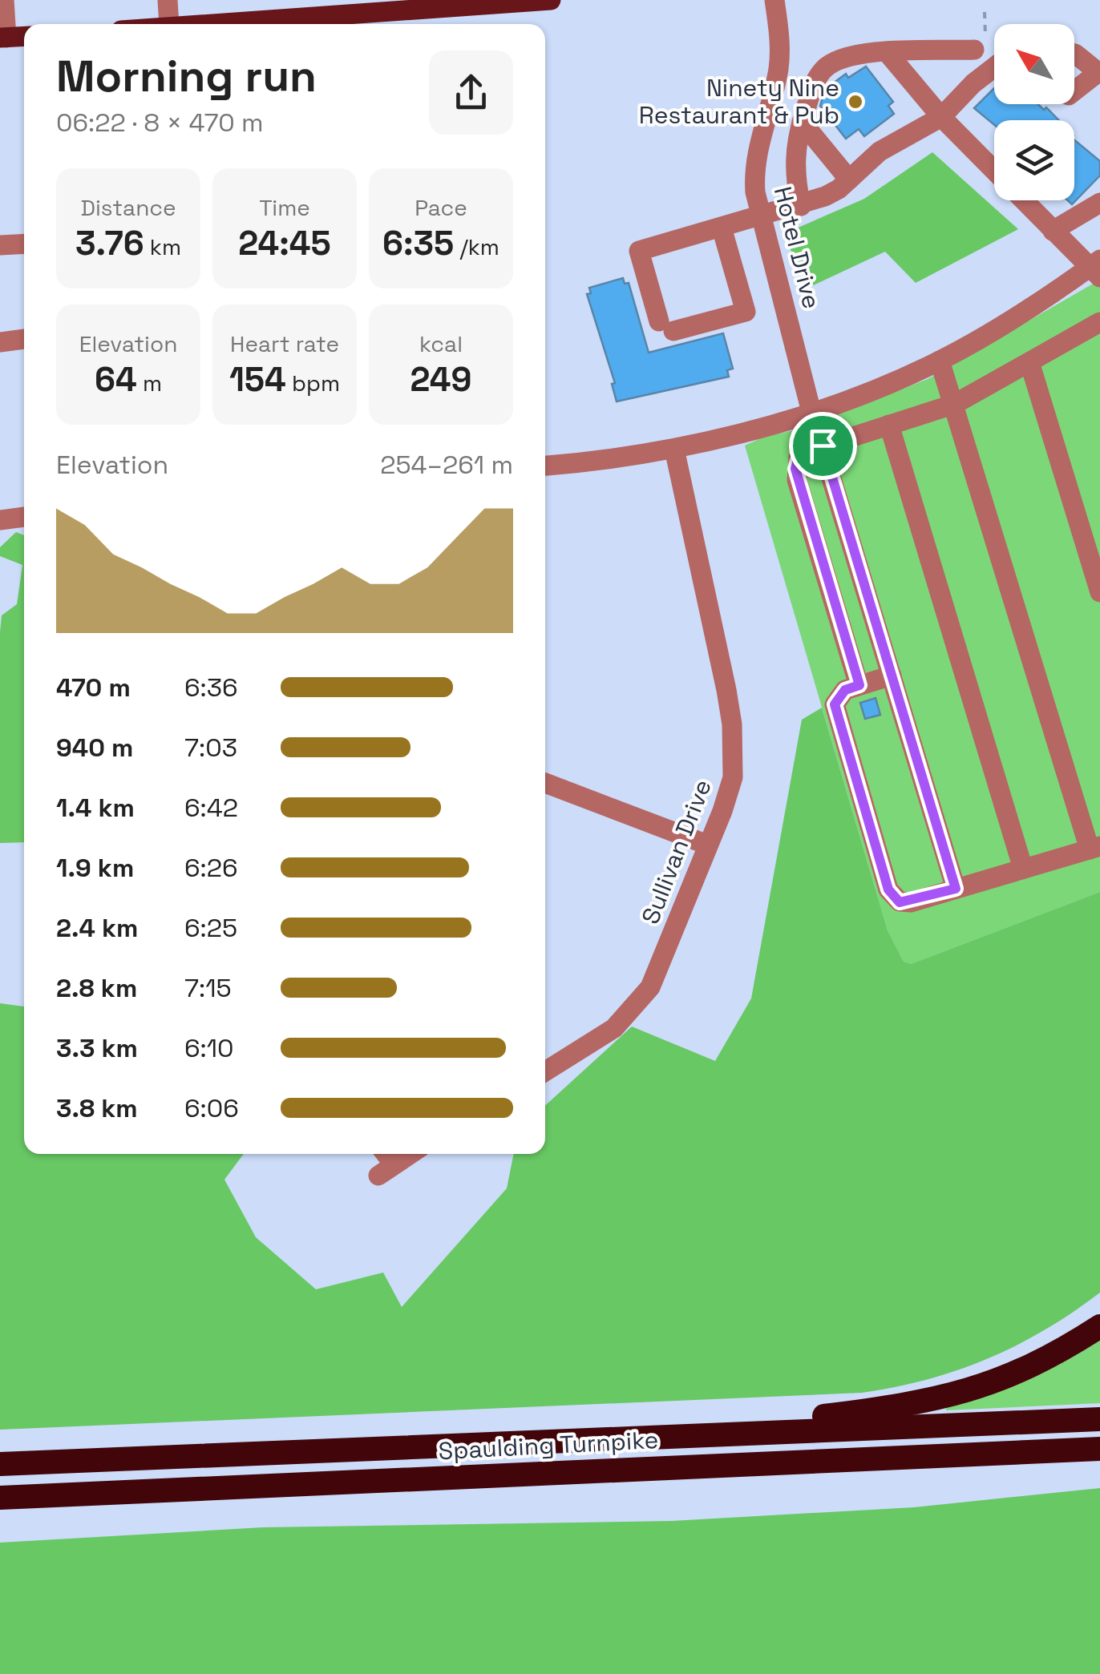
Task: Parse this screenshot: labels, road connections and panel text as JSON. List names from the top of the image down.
{
  "streets": {
    "highway": ["Spaulding Turnpike"],
    "street": ["Hotel Drive", "Sullivan Drive"]
  },
  "places": ["Ninety Nine Restaurant & Pub"],
  "north": "top left",
  "page": {
    "heading": ["Morning run", "06:22 · 8 × 470 m"],
    "stats": [
      ["Distance", "3.76 km"],
      ["Time", "24:45"],
      ["Pace", "6:35 /km"],
      ["Elevation", "64 m"],
      ["Heart rate", "154 bpm"],
      ["kcal", "249"]
    ],
    "chart": ["Elevation", "254–261 m"],
    "list": [
      {
        "name": "470 m",
        "note": "6:36"
      },
      {
        "name": "940 m",
        "note": "7:03"
      },
      {
        "name": "1.4 km",
        "note": "6:42"
      },
      {
        "name": "1.9 km",
        "note": "6:26"
      },
      {
        "name": "2.4 km",
        "note": "6:25"
      },
      {
        "name": "2.8 km",
        "note": "7:15"
      },
      {
        "name": "3.3 km",
        "note": "6:10"
      },
      {
        "name": "3.8 km",
        "note": "6:06"
      }
    ]
  }
}
